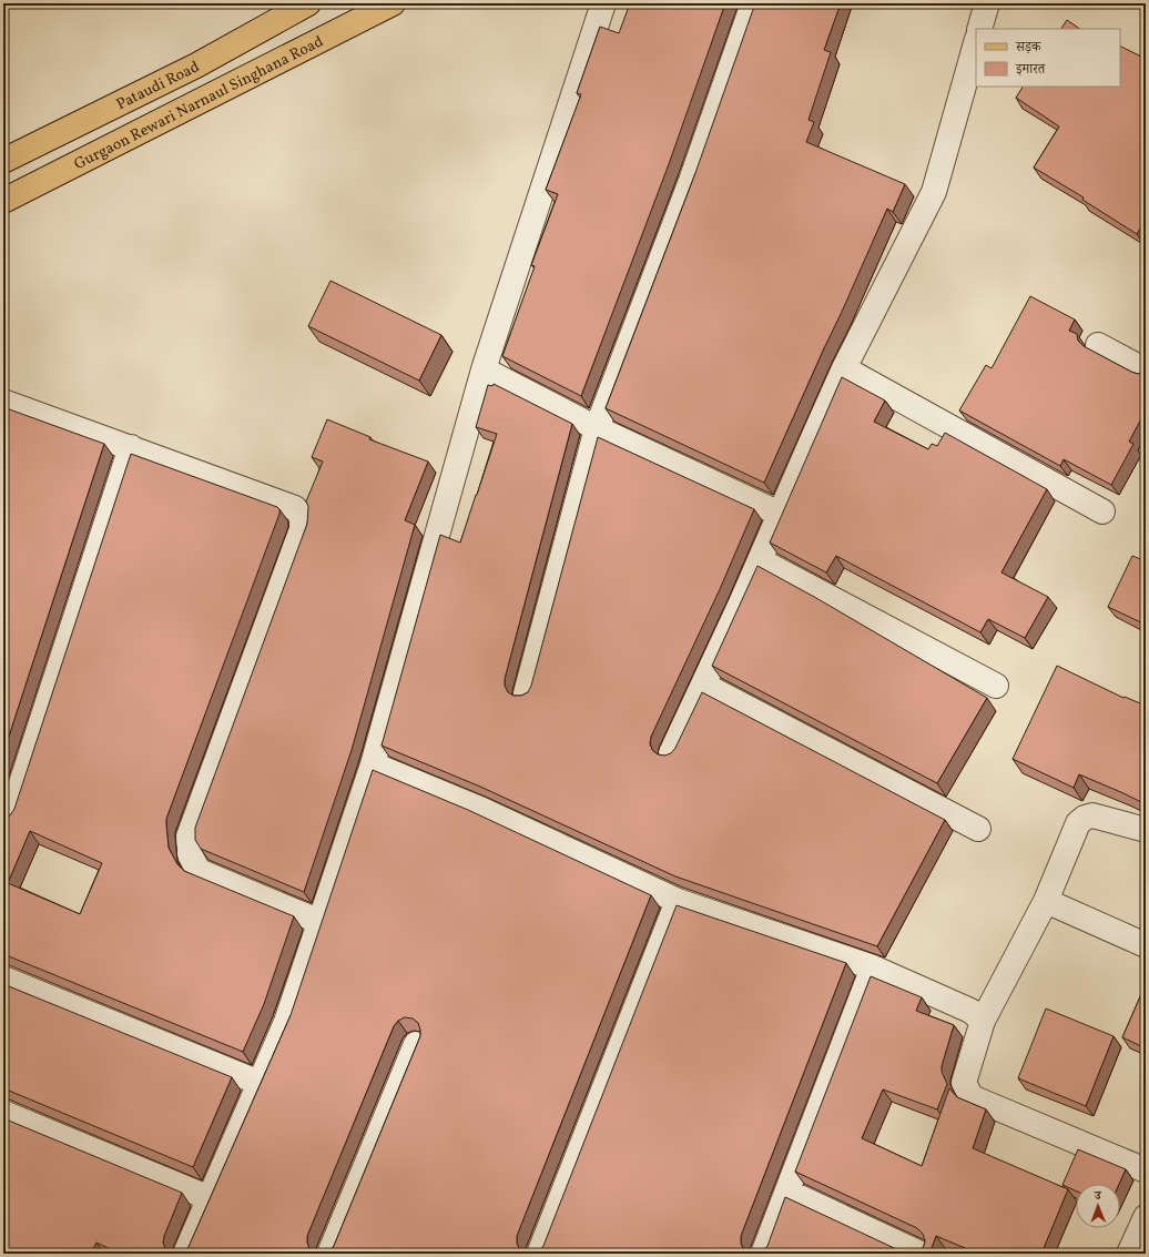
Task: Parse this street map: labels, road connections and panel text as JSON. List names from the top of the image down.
{
  "streets": {
    "main road": ["Pataudi Road", "Gurgaon Rewari Narnaul Singhana Road"]
  },
  "legend": ["सड़क", "इमारत"],
  "north": "top"
}
